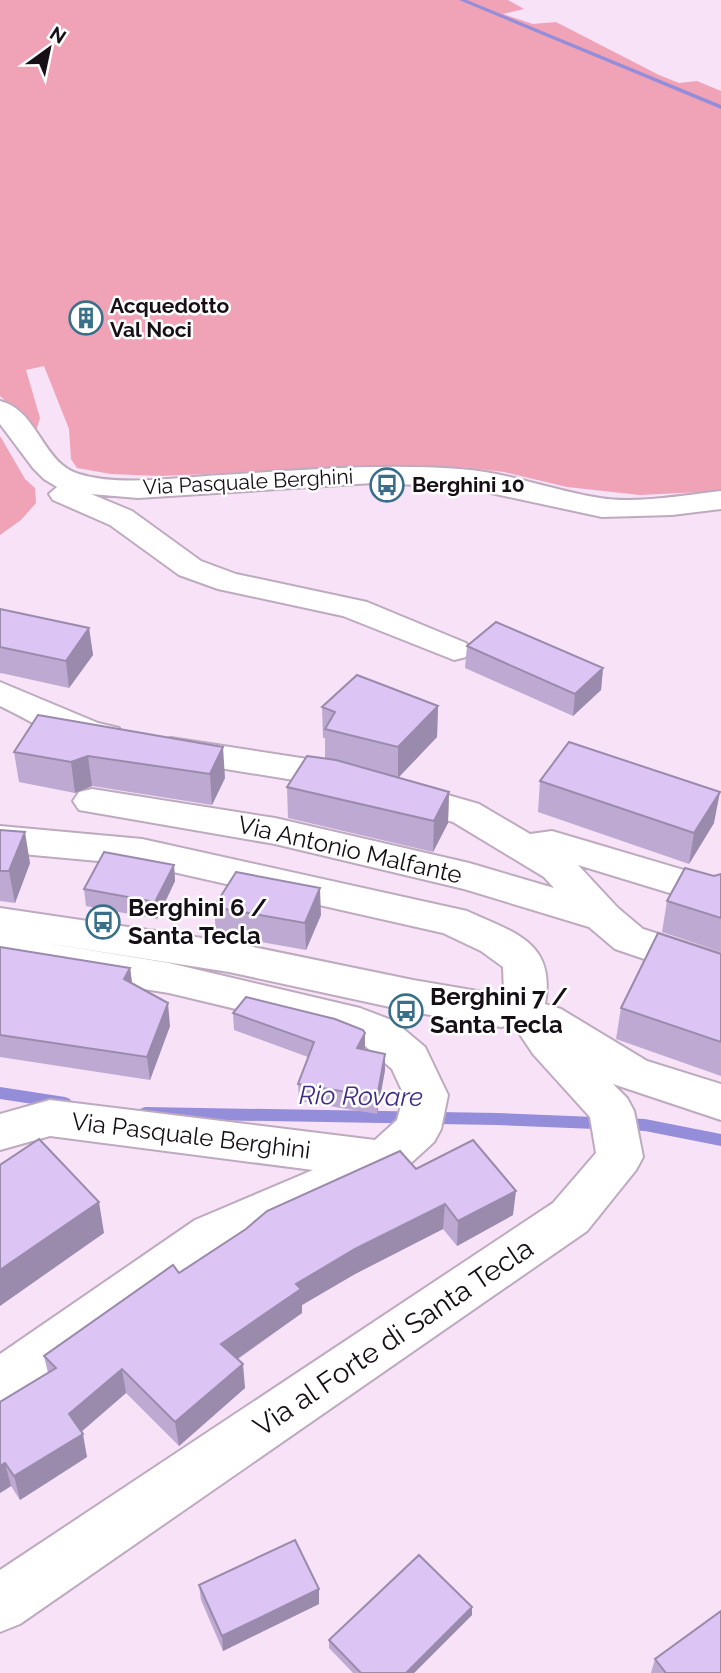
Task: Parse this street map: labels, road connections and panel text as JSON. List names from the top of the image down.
{
  "streets": {
    "street": ["Via Pasquale Berghini", "Via Antonio Malfante", "Via al Forte di Santa Tecla"]
  },
  "water": ["Rio Rovare"],
  "places": {
    "building": ["Acquedotto Val Noci"],
    "bus stop": ["Berghini 10", "Berghini 6 / Santa Tecla", "Berghini 7 / Santa Tecla"]
  },
  "north": "top right"
}
